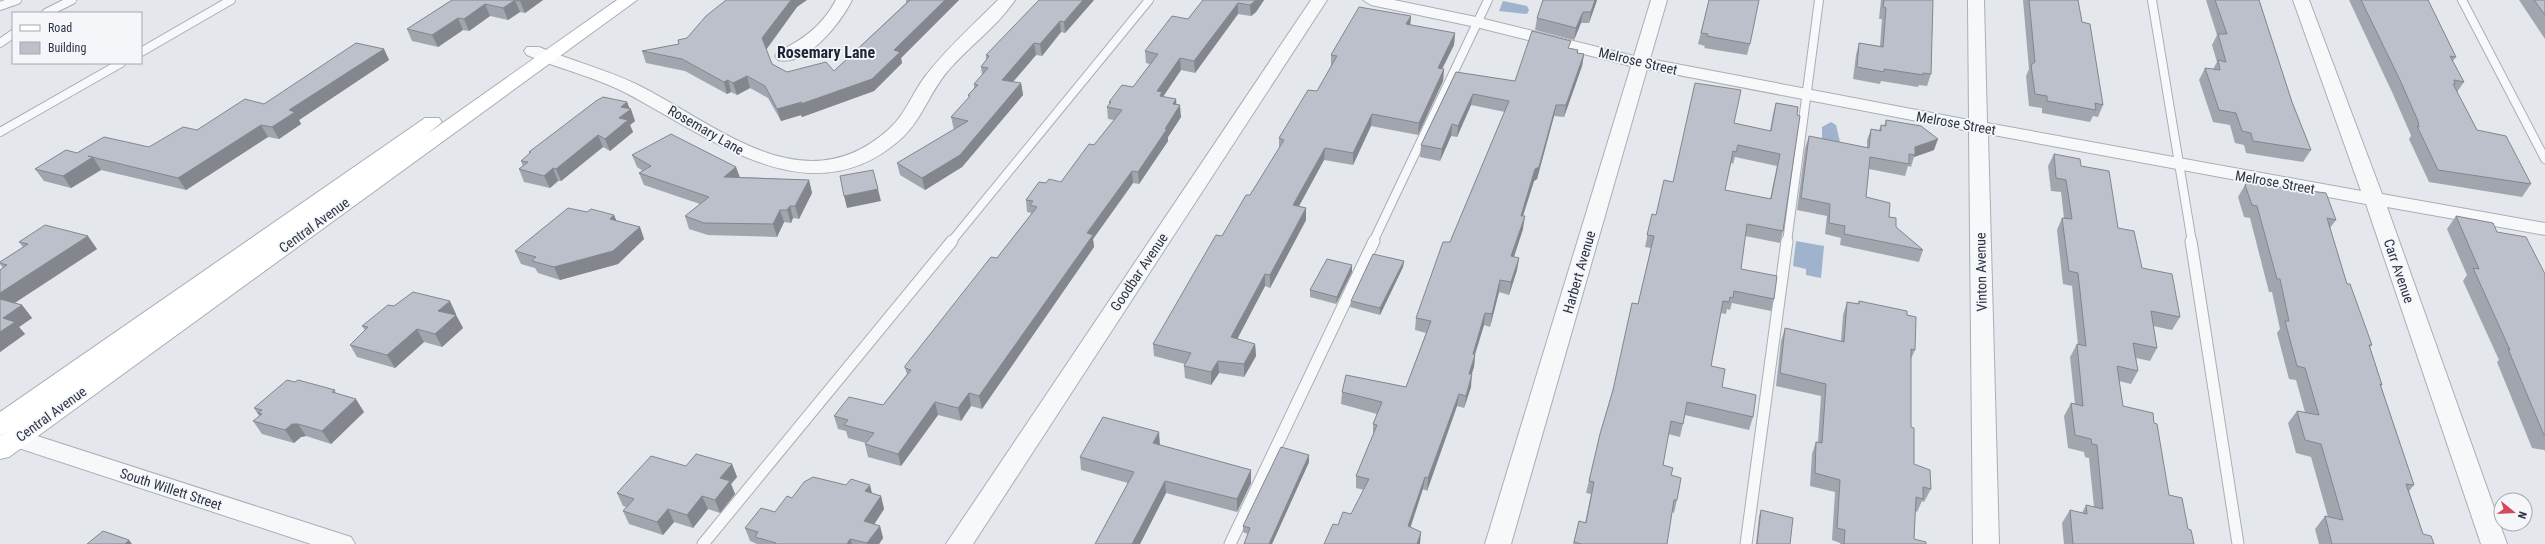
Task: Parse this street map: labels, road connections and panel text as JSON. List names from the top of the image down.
{
  "streets": {
    "main road": ["Central Avenue"],
    "street": [
      "Melrose Street",
      "Rosemary Lane",
      "Carr Avenue",
      "Goodbar Avenue",
      "Harbert Avenue",
      "Vinton Avenue",
      "South Willett Street"
    ]
  },
  "crossings": [
    ["Melrose Street", "Carr Avenue"],
    ["Melrose Street", "Harbert Avenue"],
    ["Melrose Street", "Vinton Avenue"],
    ["Rosemary Lane", "Central Avenue"],
    ["Central Avenue", "South Willett Street"]
  ],
  "districts": ["Rosemary Lane"],
  "legend": ["Road", "Building"],
  "north": "right"
}
